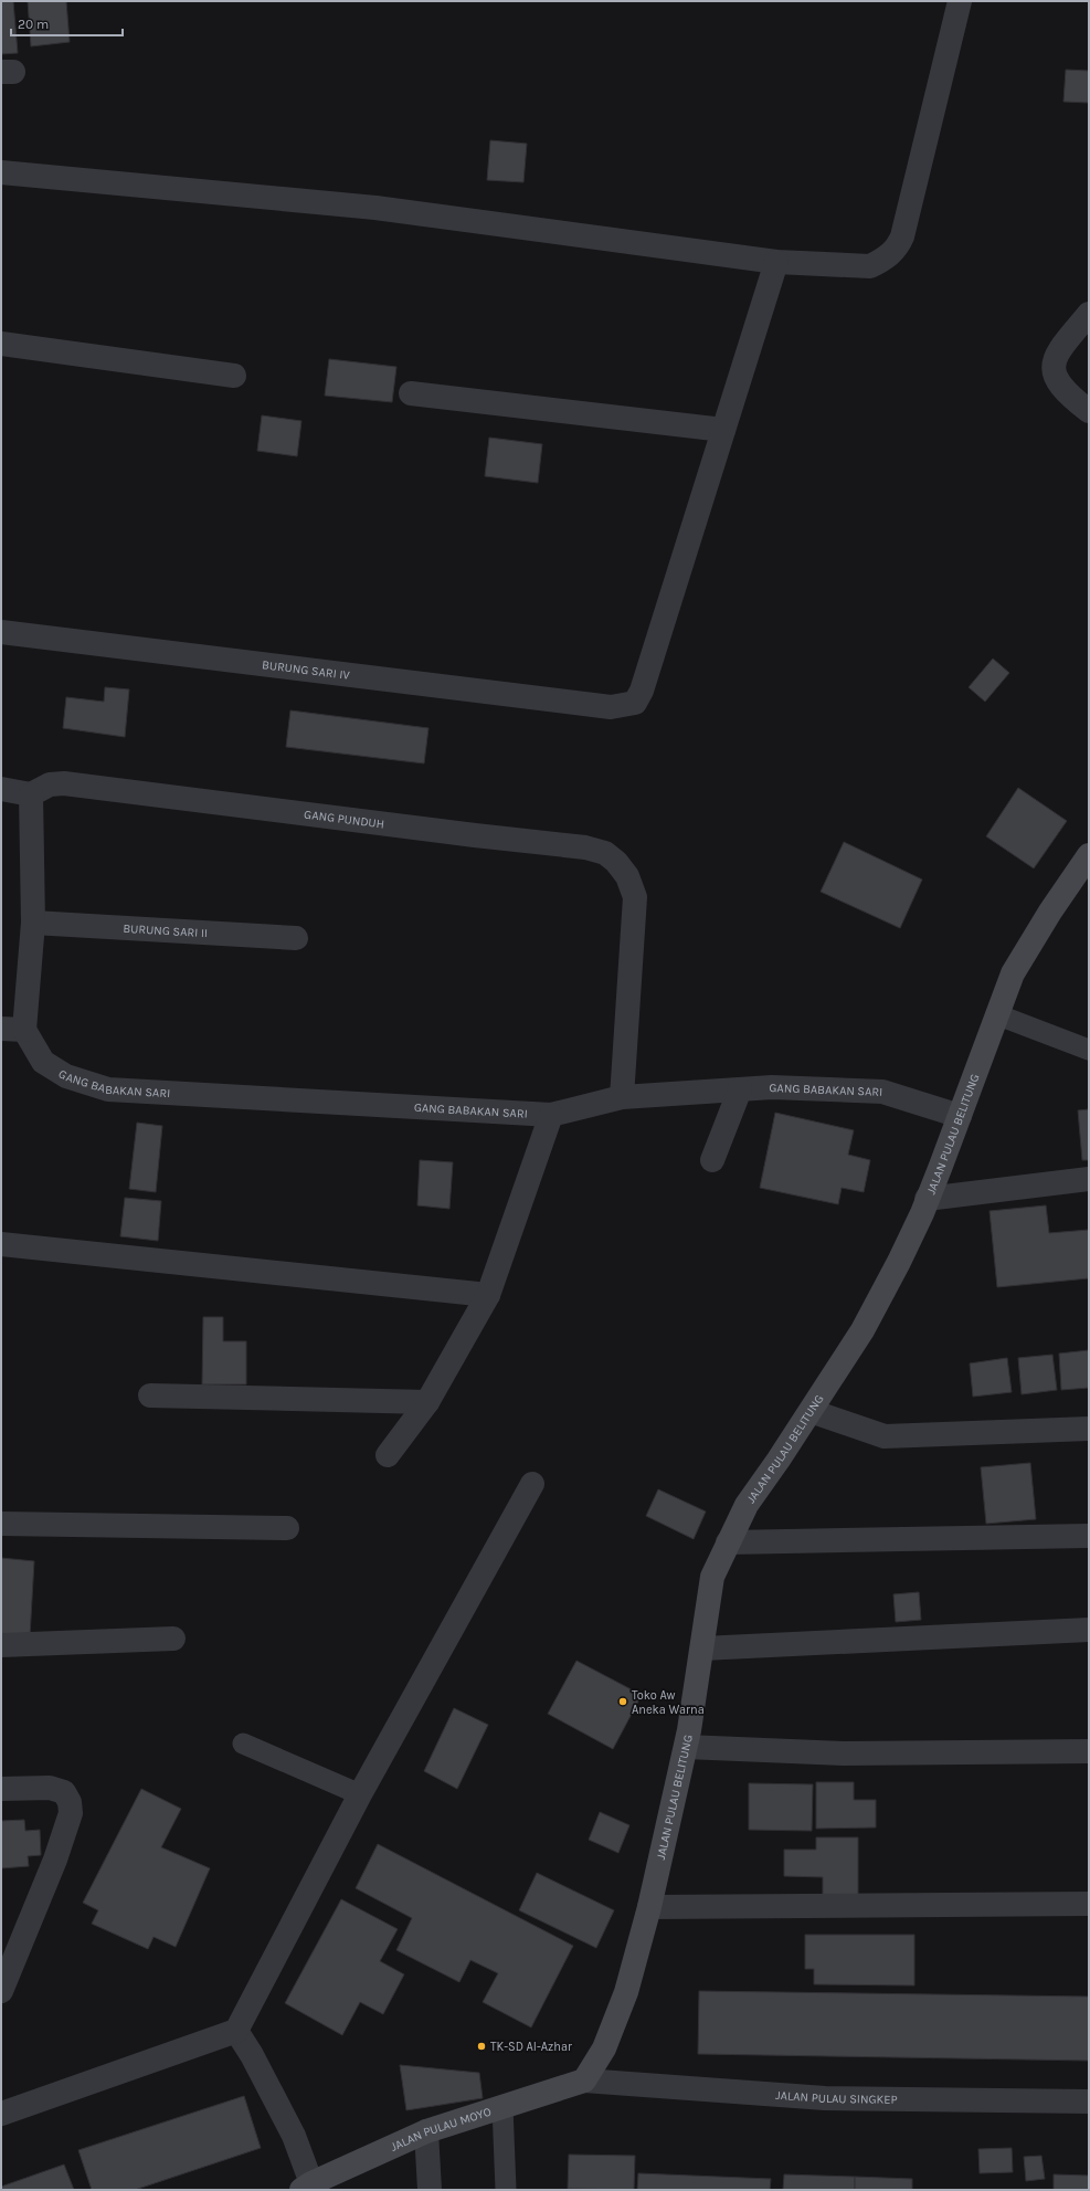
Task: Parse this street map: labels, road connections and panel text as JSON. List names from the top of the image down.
{
  "streets": {
    "street": [
      "BURUNG SARI IV",
      "GANG PUNDUH",
      "BURUNG SARI II",
      "GANG BABAKAN SARI",
      "JALAN PULAU BELITUNG",
      "JALAN PULAU SINGKEP",
      "JALAN PULAU MOYO"
    ]
  },
  "crossings": [
    ["GANG PUNDUH", "GANG BABAKAN SARI"],
    ["GANG BABAKAN SARI", "JALAN PULAU BELITUNG"],
    ["JALAN PULAU BELITUNG", "JALAN PULAU SINGKEP"],
    ["JALAN PULAU BELITUNG", "JALAN PULAU MOYO"],
    ["JALAN PULAU SINGKEP", "JALAN PULAU MOYO"]
  ],
  "places": ["Toko Aw Aneka Warna", "TK-SD Al-Azhar"],
  "scale_bar": "20 m"
}
